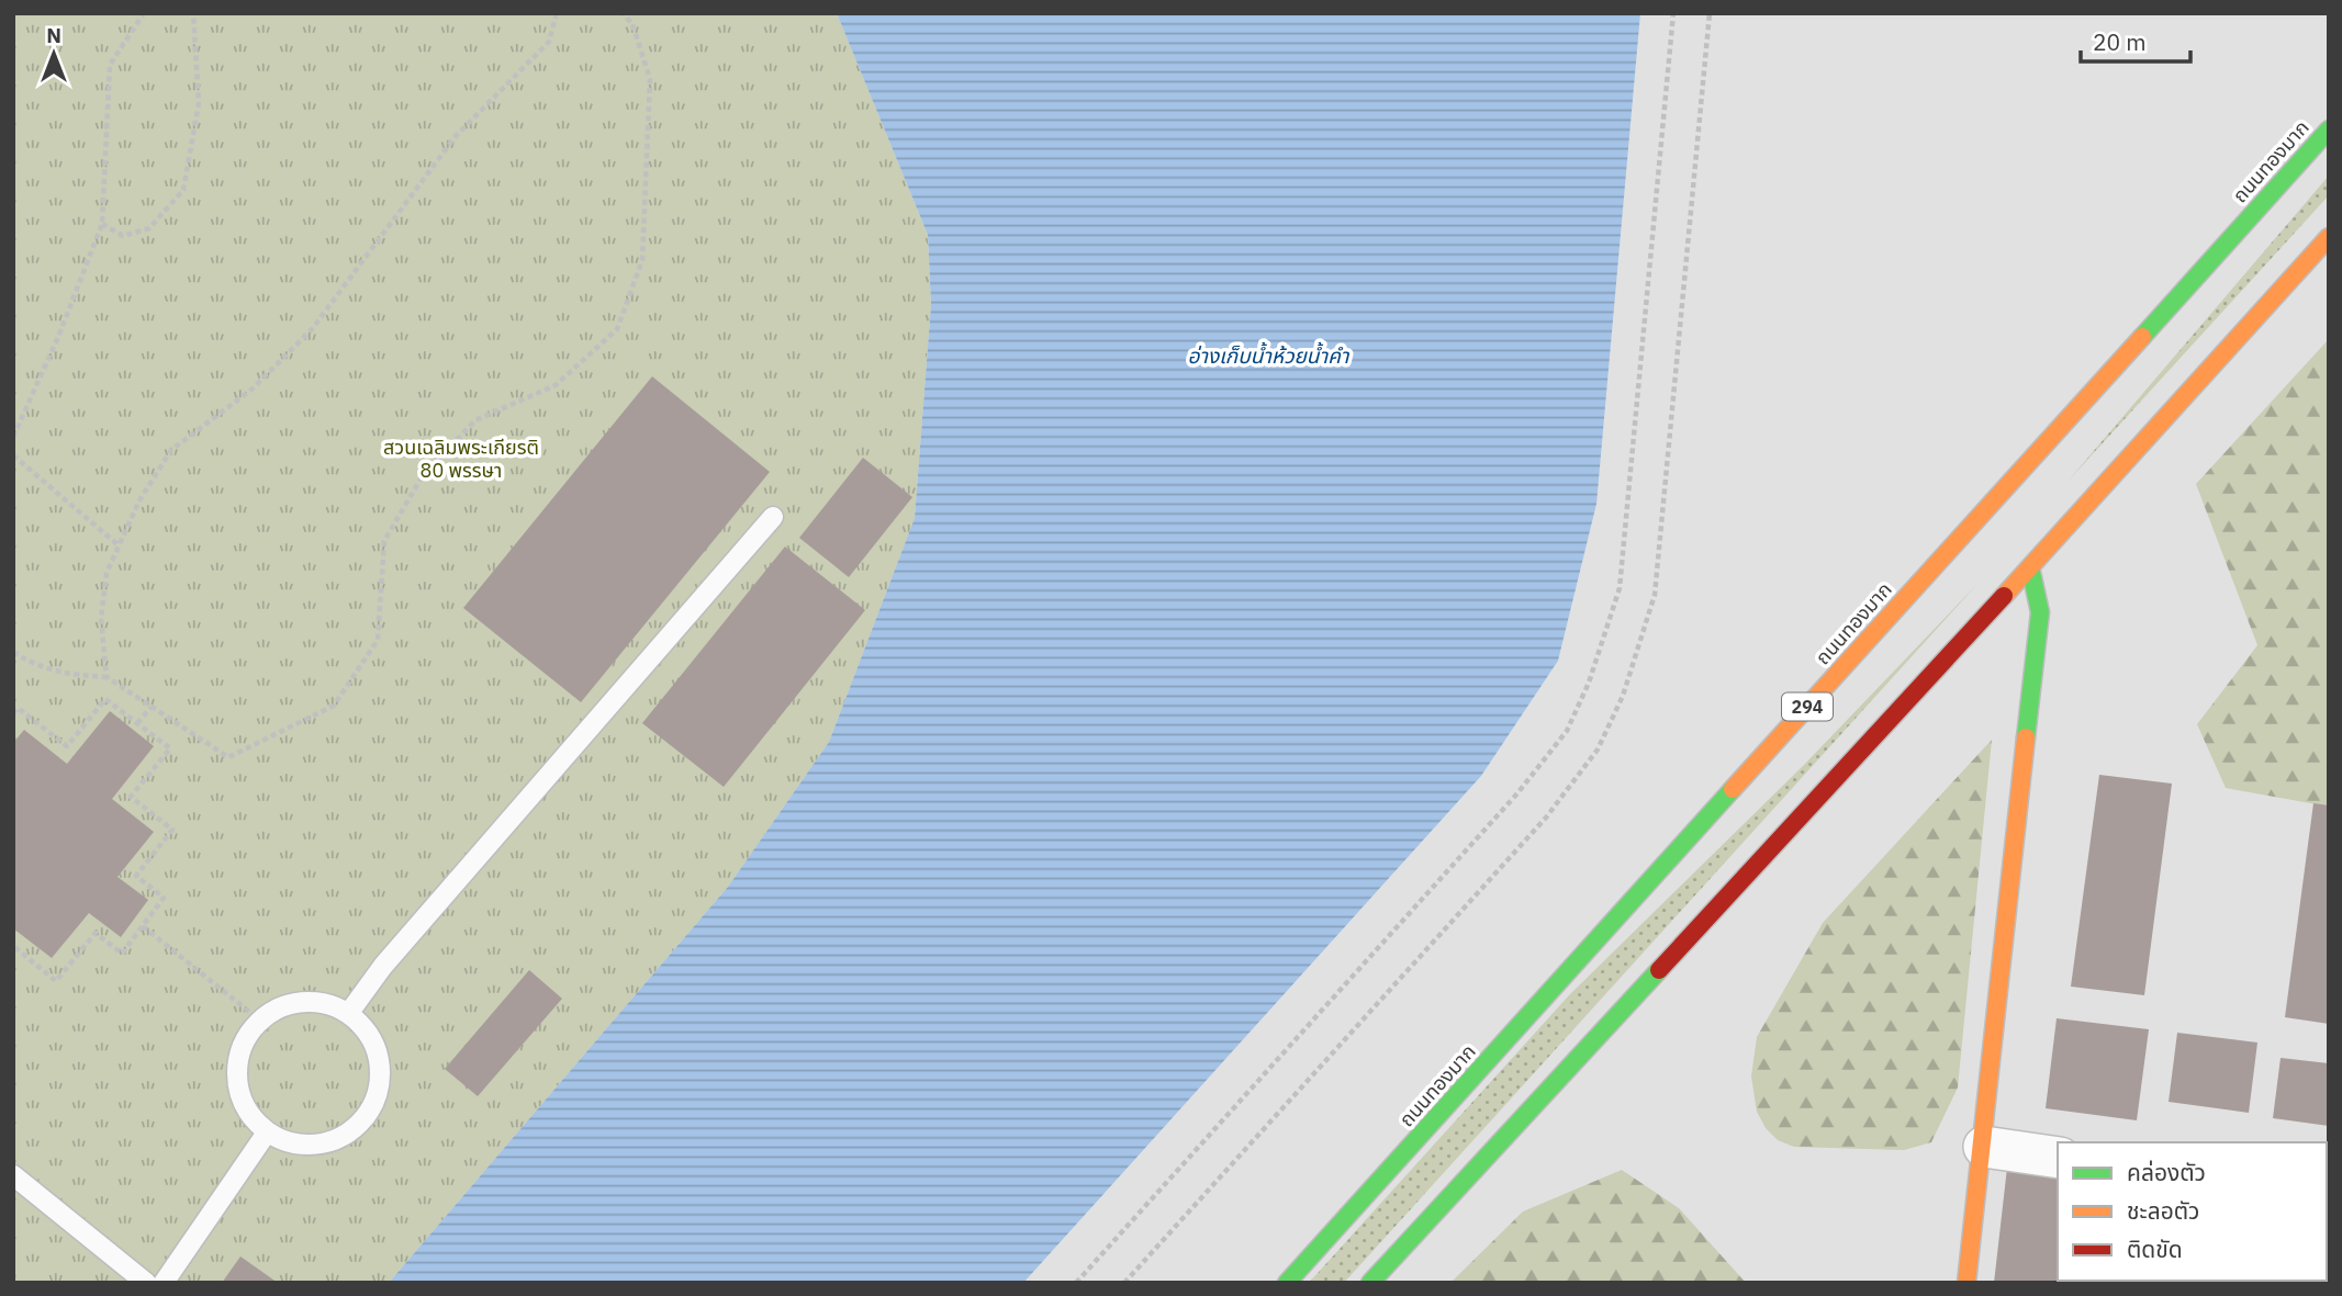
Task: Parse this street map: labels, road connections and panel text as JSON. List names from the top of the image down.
{
  "streets": {
    "main road": ["ถนนทองมาก", "294"]
  },
  "water": ["อ่างเก็บน้ำห้วยน้ำคำ"],
  "parks": ["สวนเฉลิมพระเกียรติ 80 พรรษา"],
  "legend": ["คล่องตัว", "ชะลอตัว", "ติดขัด"],
  "scale_bar": "20 m",
  "north": "top"
}
